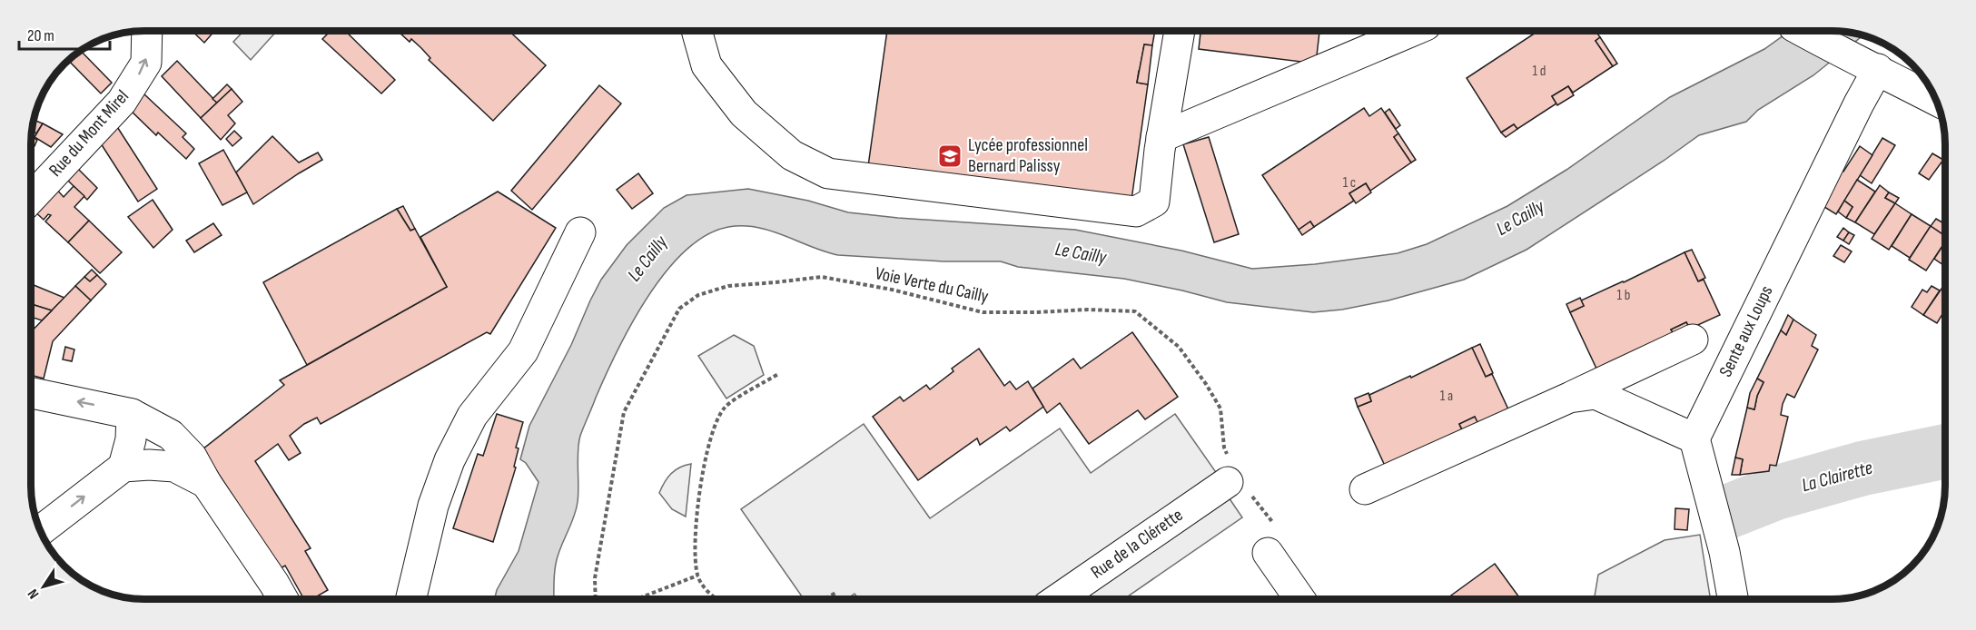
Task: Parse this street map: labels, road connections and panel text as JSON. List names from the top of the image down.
{
  "streets": {
    "street": ["Rue du Mont Mirel", "Sente aux Loups", "Rue de la Clérette"],
    "path": ["Voie Verte du Cailly"]
  },
  "crossings": [
    ["Voie Verte du Cailly", "Rue de la Clérette"]
  ],
  "one_way": ["Rue du Mont Mirel"],
  "water": ["Le Cailly", "La Clairette"],
  "places": {
    "school or university": ["Lycée professionnel Bernard Palissy"]
  },
  "house_numbers": [
    "1 d",
    "1 c",
    "1 b",
    "1 a"
  ],
  "scale_bar": "20 m",
  "north": "bottom left"
}
